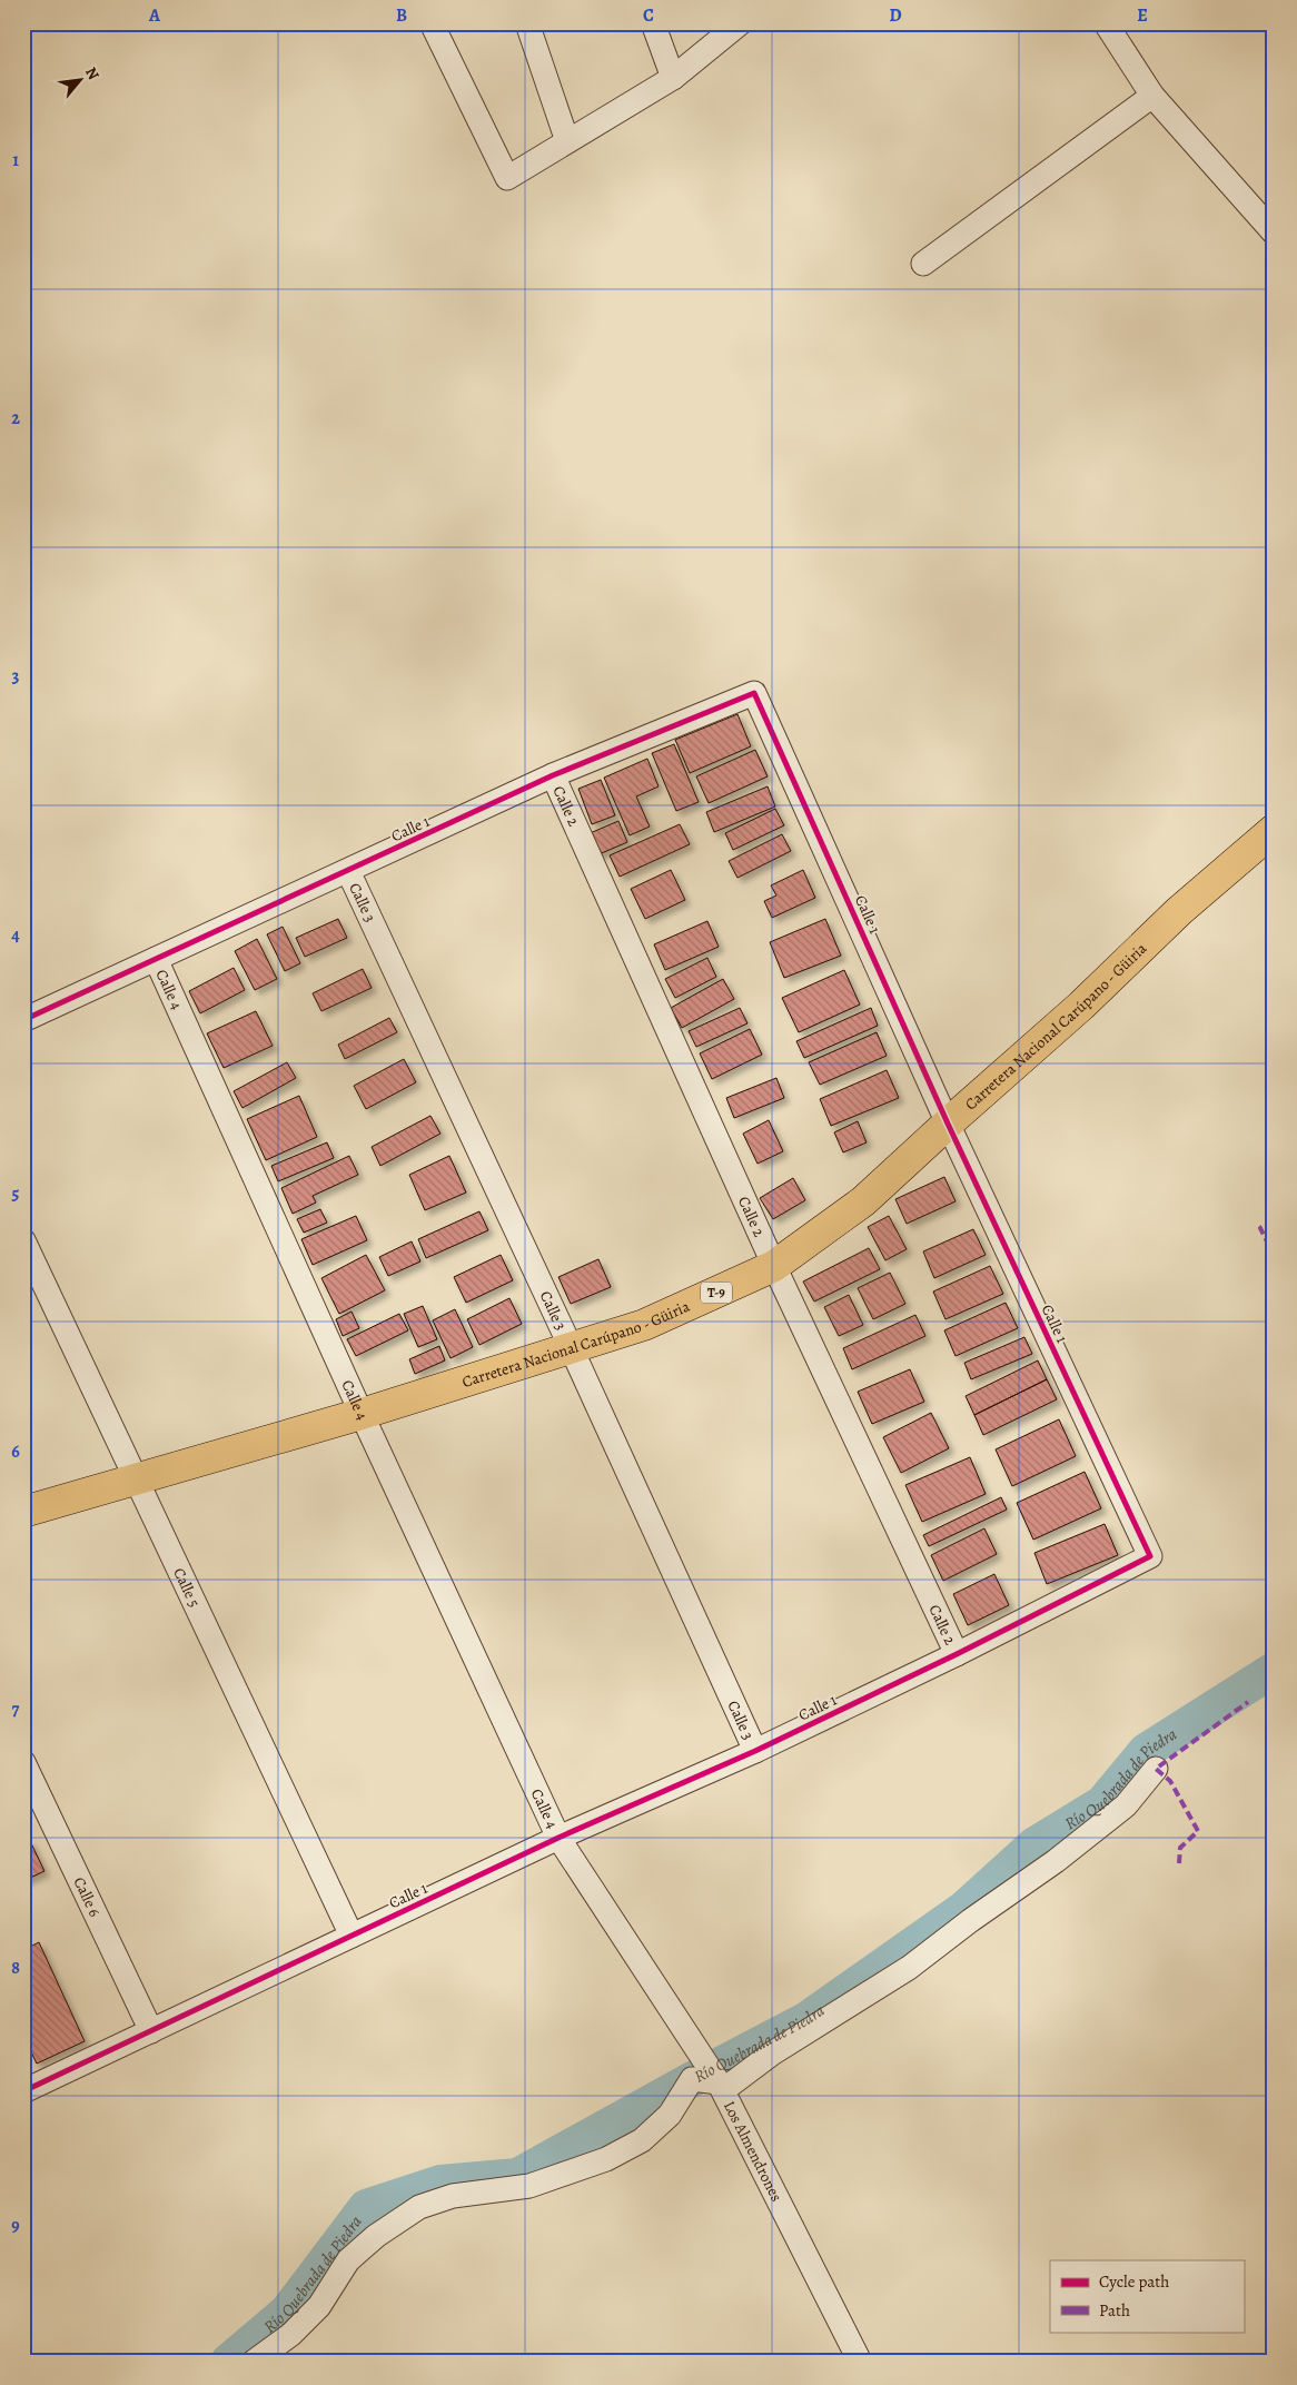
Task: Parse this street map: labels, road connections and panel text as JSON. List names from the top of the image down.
{
  "streets": {
    "highway": ["Carretera Nacional Carúpano - Güiria", "T-9"],
    "street": [
      "Calle 2",
      "Calle 1",
      "Calle 3",
      "Calle 4",
      "Calle 5",
      "Calle 6",
      "Los Almendrones"
    ]
  },
  "crossings": [
    ["Calle 2", "Calle 1"],
    ["Calle 2", "Carretera Nacional Carúpano - Güiria"],
    ["Calle 1", "Calle 3"],
    ["Calle 1", "Calle 4"],
    ["Calle 1", "Carretera Nacional Carúpano - Güiria"],
    ["Calle 1", "Calle 5"],
    ["Calle 1", "Calle 6"],
    ["Calle 1", "Los Almendrones"],
    ["Calle 3", "Carretera Nacional Carúpano - Güiria"],
    ["Calle 4", "Carretera Nacional Carúpano - Güiria"],
    ["Calle 4", "Los Almendrones"],
    ["Carretera Nacional Carúpano - Güiria", "Calle 5"]
  ],
  "water": ["Río Quebrada de Piedra"],
  "legend": ["Cycle path", "Path"],
  "north": "top right",
  "grid": {
    "columns": [
      "A",
      "B",
      "C",
      "D",
      "E"
    ],
    "rows": [
      "1",
      "2",
      "3",
      "4",
      "5",
      "6",
      "7",
      "8",
      "9"
    ]
  }
}
